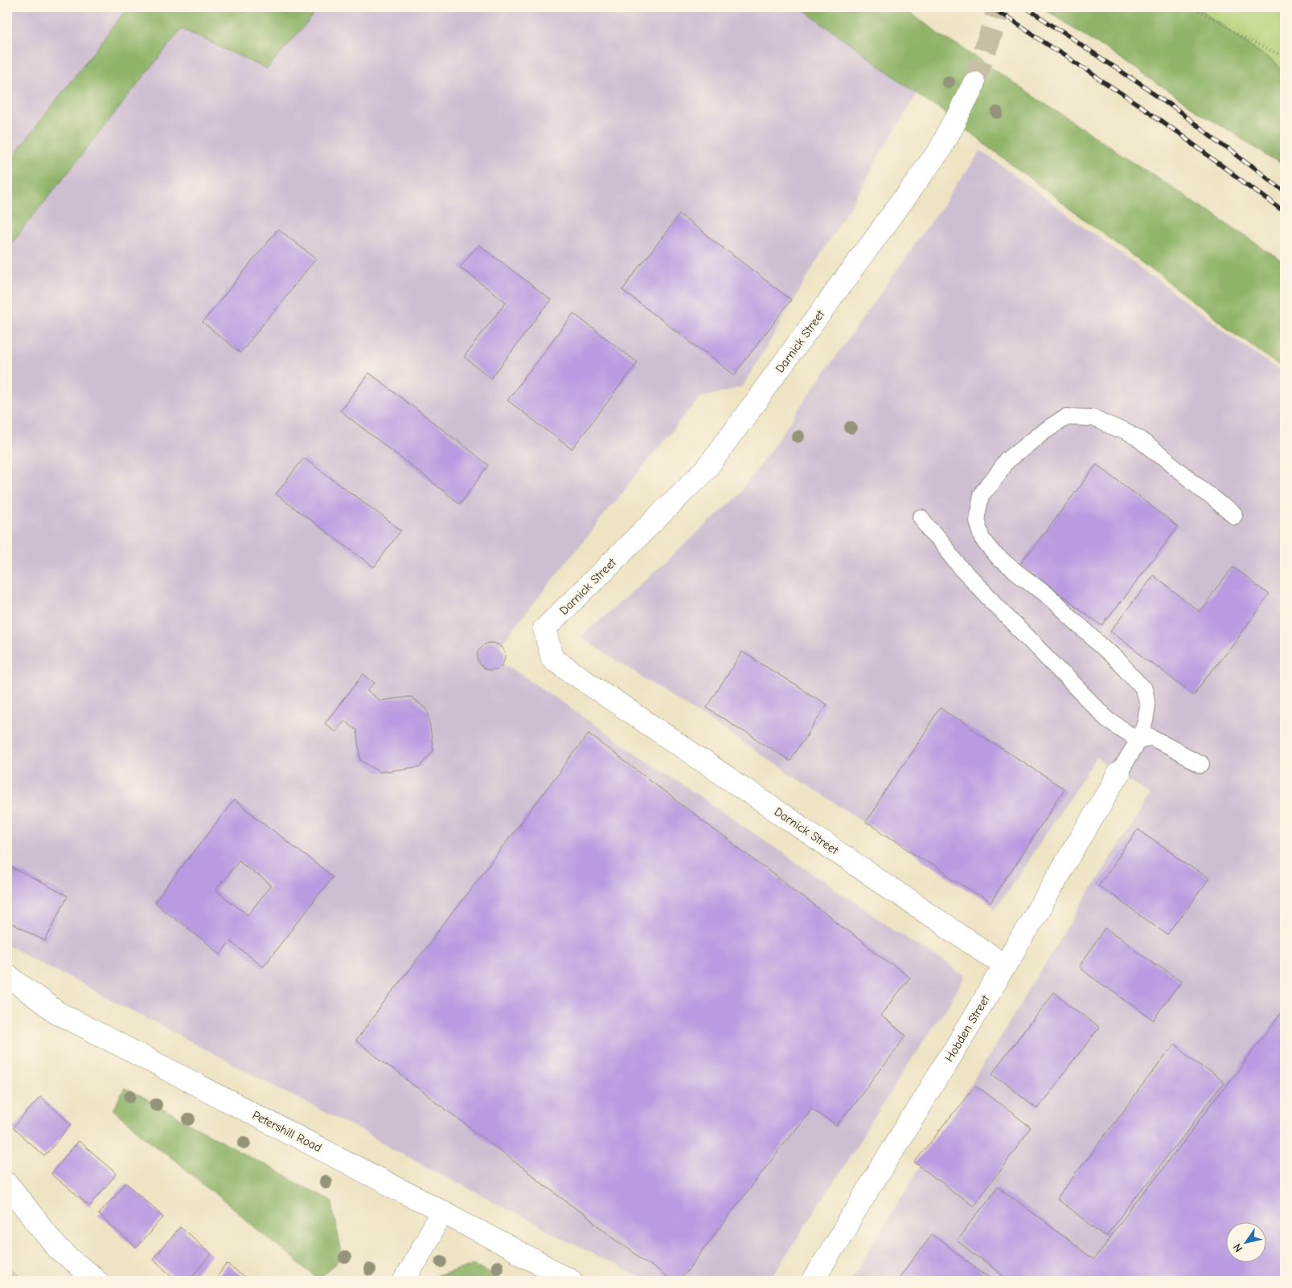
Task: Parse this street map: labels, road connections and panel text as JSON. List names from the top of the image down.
{
  "streets": {
    "street": ["Darnick Street", "Hobden Street", "Petershill Road"]
  },
  "crossings": [
    ["Darnick Street", "Hobden Street"]
  ],
  "north": "bottom left"
}
